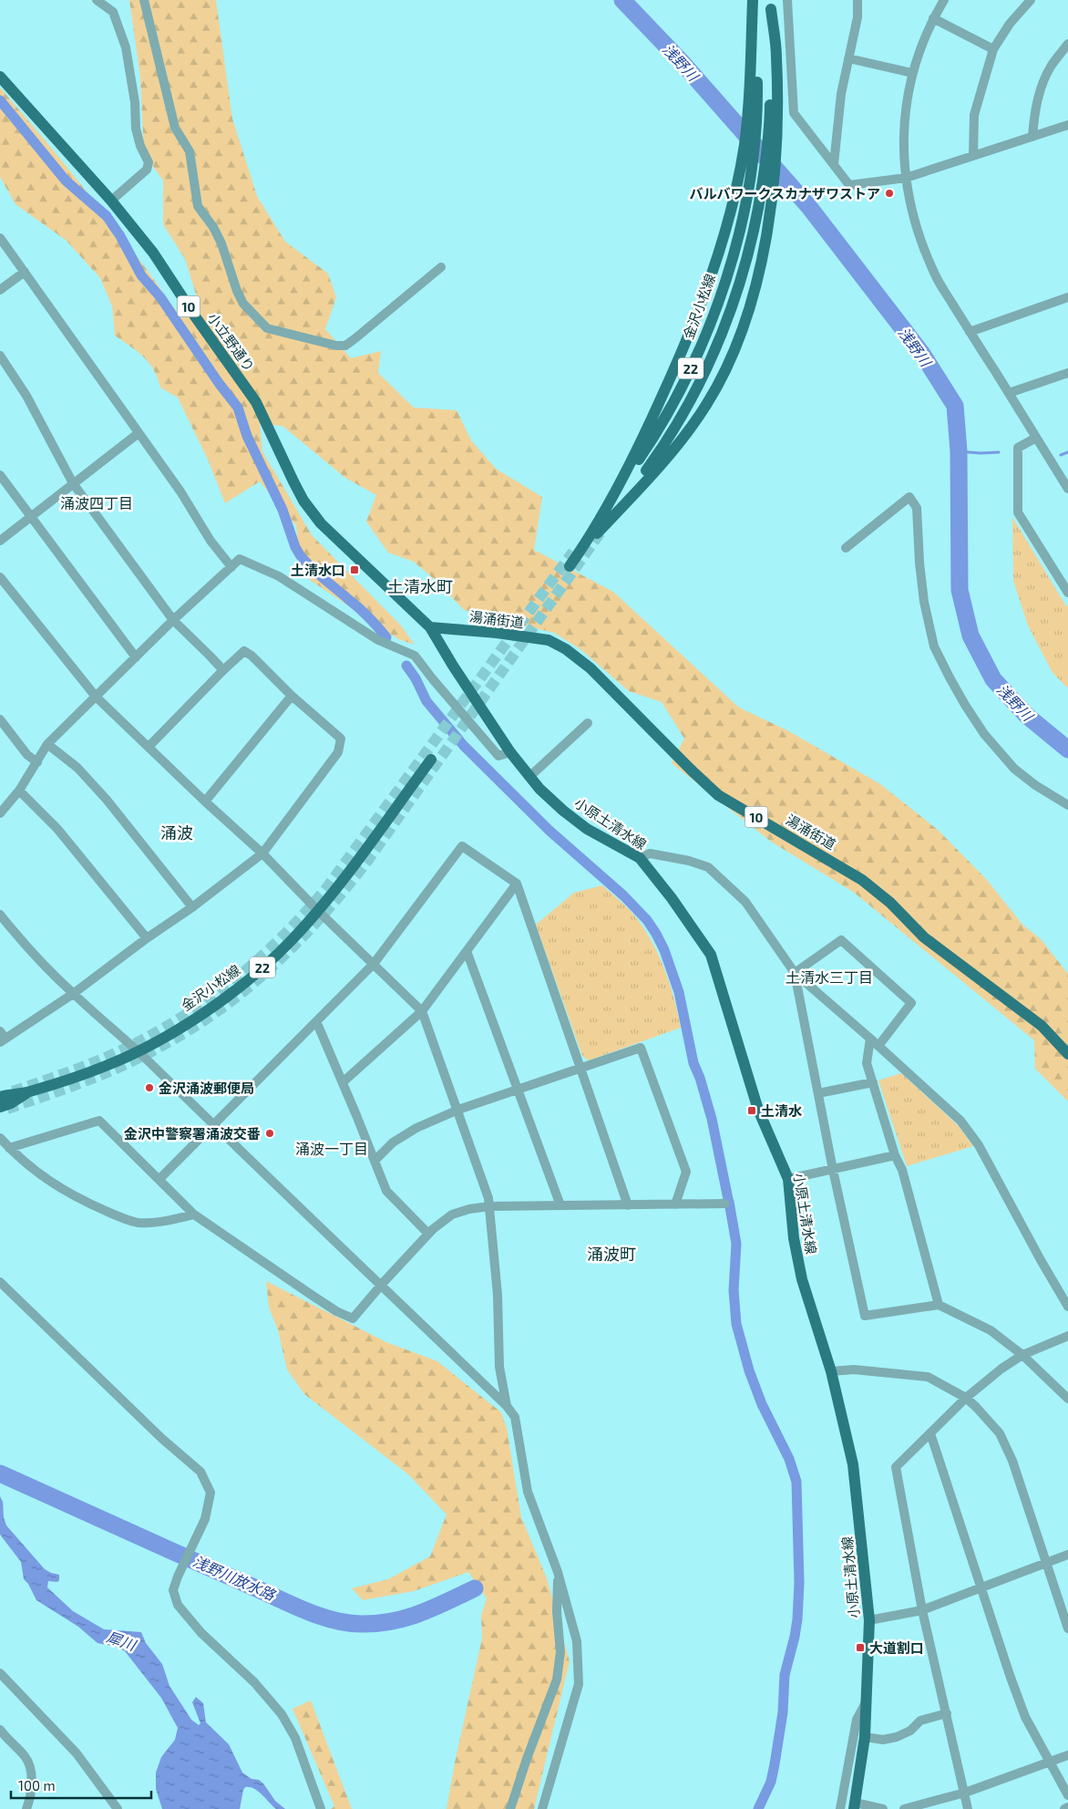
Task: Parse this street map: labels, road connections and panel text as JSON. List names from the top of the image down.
{
  "streets": {
    "main road": [
      "10",
      "金沢小松線",
      "小立野通り",
      "22",
      "湯涌街道",
      "小原土清水線"
    ]
  },
  "crossings": [
    ["金沢小松線", "22"],
    ["小立野通り", "湯涌街道"],
    ["小立野通り", "小原土清水線"],
    ["湯涌街道", "小原土清水線"]
  ],
  "districts": [
    "涌波四丁目",
    "土清水町",
    "涌波",
    "土清水三丁目",
    "涌波一丁目",
    "涌波町"
  ],
  "water": ["浅野川", "浅野川放水路", "犀川"],
  "places": {
    "other": ["バルバワークスカナザワストア", "金沢涌波郵便局", "金沢中警察署涌波交番"],
    "transit": ["土清水口", "土清水", "大道割口"]
  },
  "scale_bar": "100 m"
}
